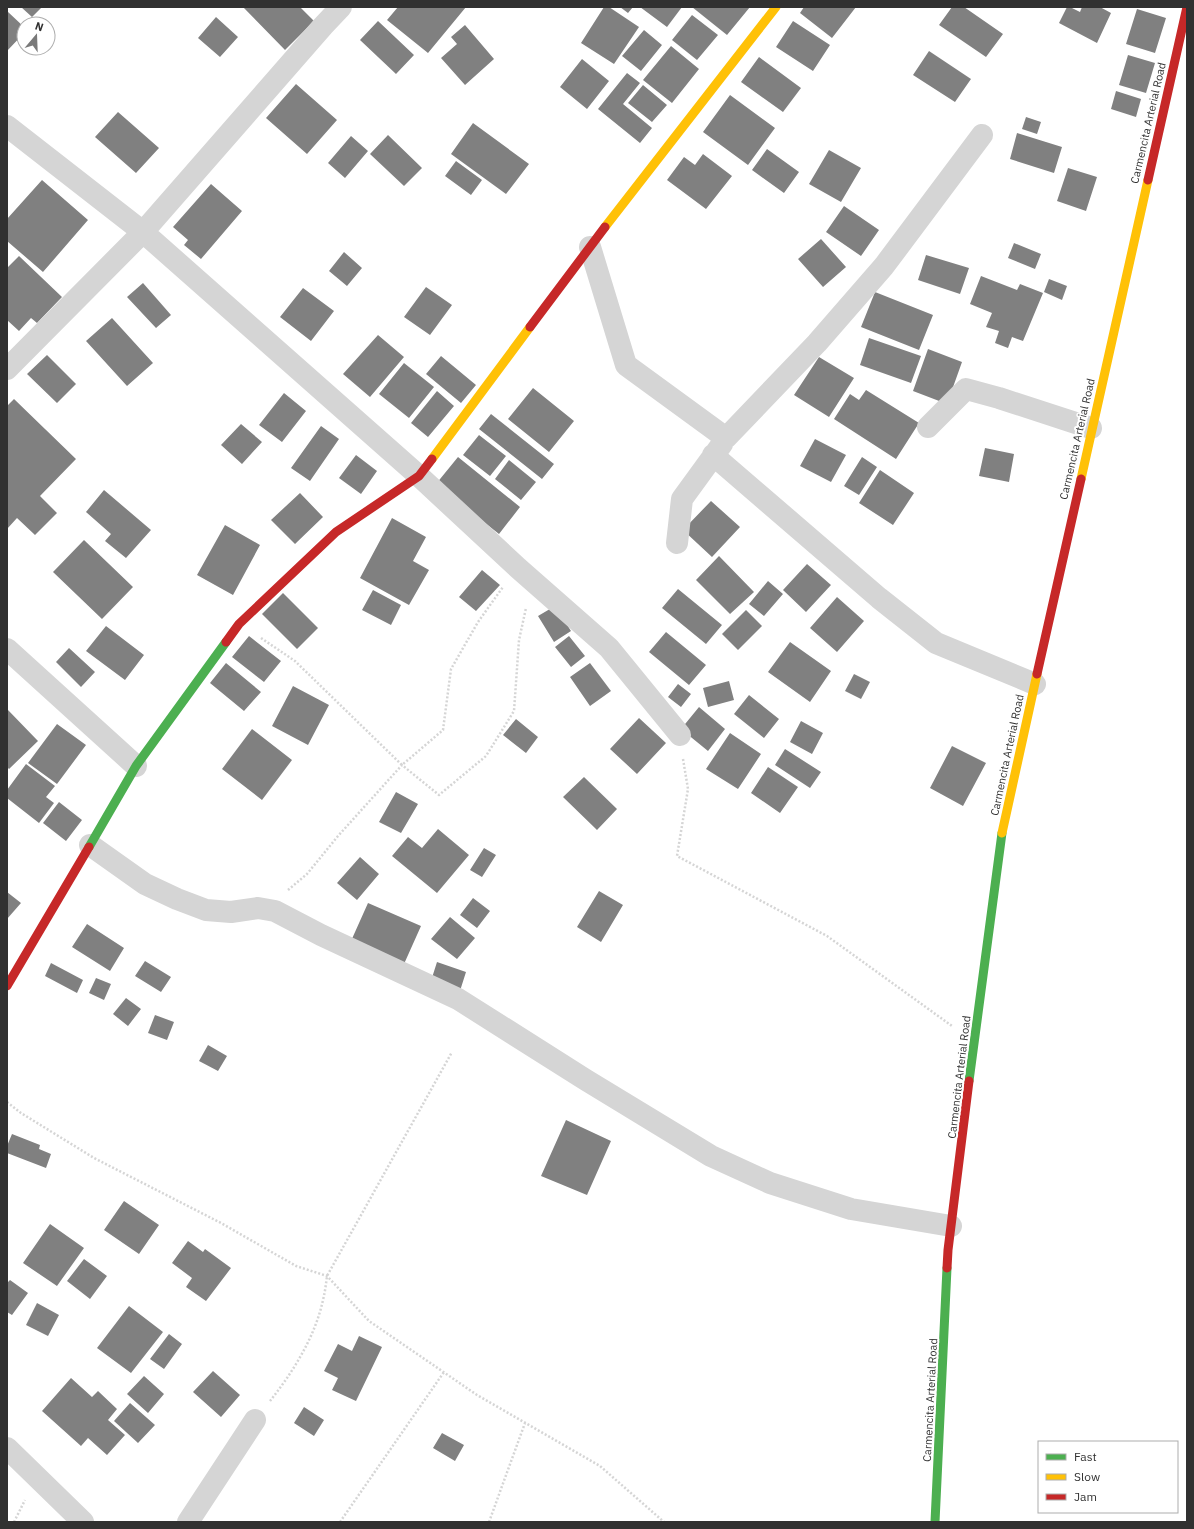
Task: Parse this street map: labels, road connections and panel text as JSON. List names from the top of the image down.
{
  "streets": {
    "street": ["Carmencita Arterial Road"]
  },
  "legend": ["Fast", "Slow", "Jam"],
  "north": "top"
}
